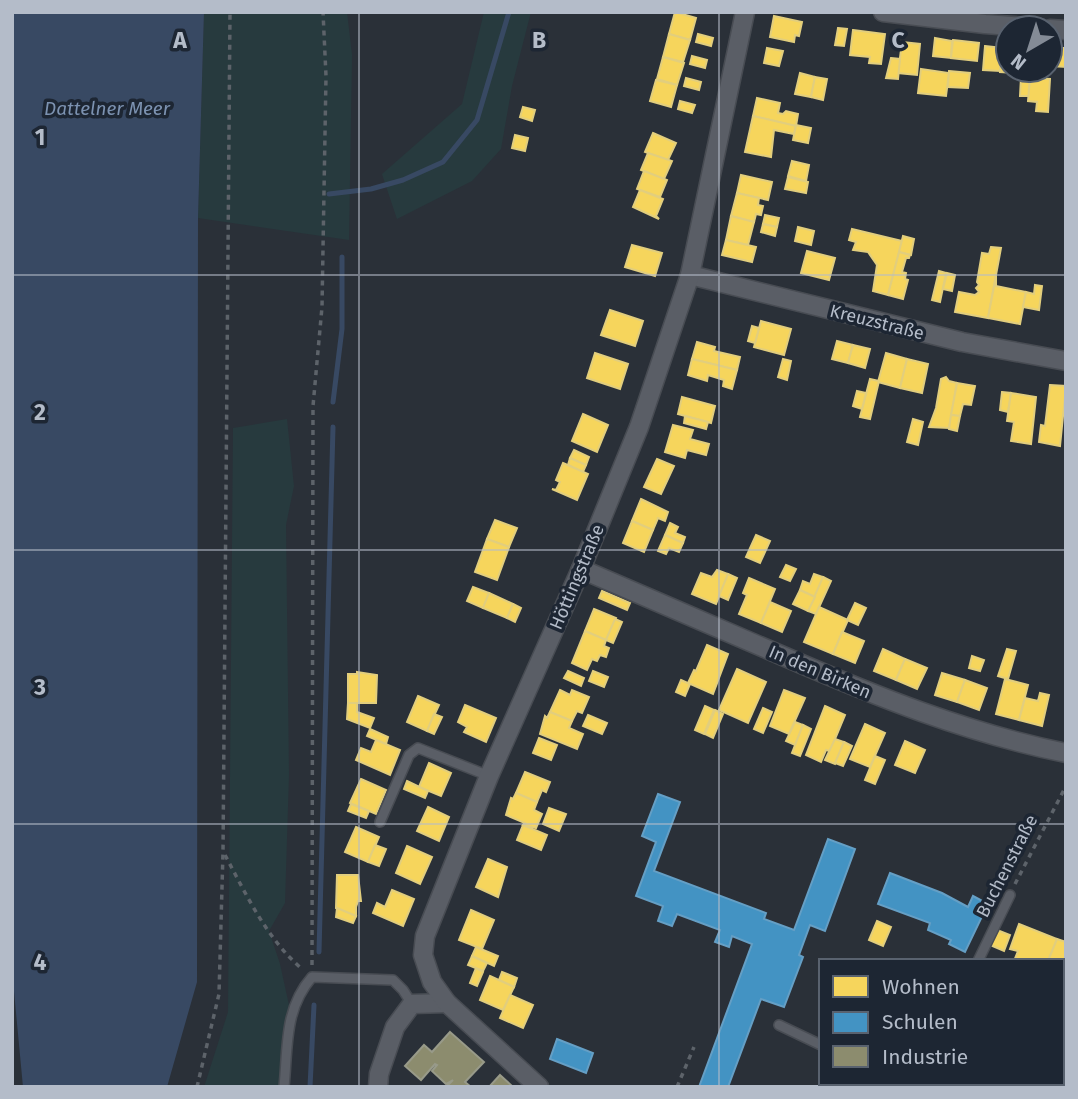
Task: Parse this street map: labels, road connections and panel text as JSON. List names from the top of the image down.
{
  "streets": {
    "street": ["Kreuzstraße", "Höttingstraße", "In den Birken"],
    "lane": ["Buchenstraße"]
  },
  "crossings": [
    ["Kreuzstraße", "Höttingstraße"],
    ["Höttingstraße", "In den Birken"]
  ],
  "water": ["Dattelner Meer"],
  "legend": ["Wohnen", "Schulen", "Industrie"],
  "north": "bottom left",
  "grid": {
    "columns": ["A", "B", "C"],
    "rows": [
      "1",
      "2",
      "3",
      "4"
    ]
  }
}
